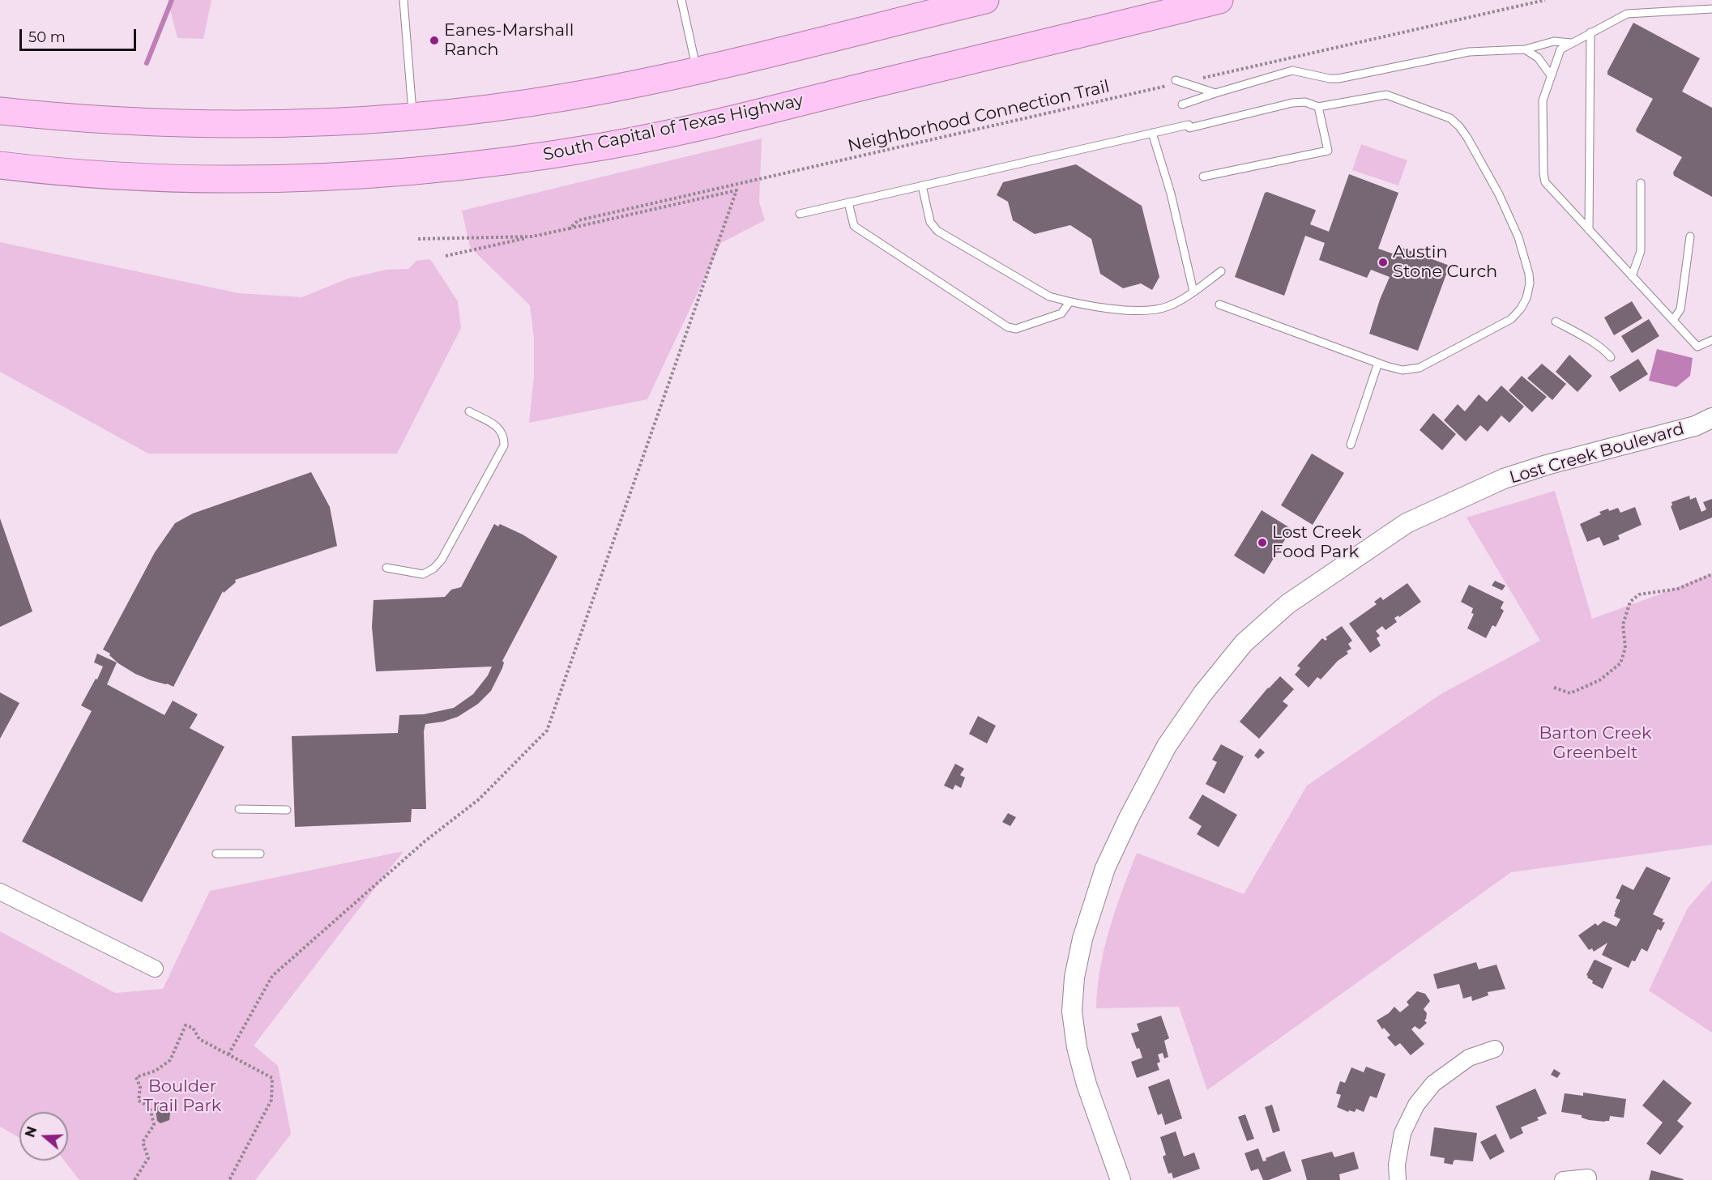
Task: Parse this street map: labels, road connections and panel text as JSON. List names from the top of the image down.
{
  "streets": {
    "highway": ["South Capital of Texas Highway"],
    "street": ["Lost Creek Boulevard"],
    "path": ["Neighborhood Connection Trail"]
  },
  "parks": ["Barton Creek Greenbelt", "Boulder Trail Park"],
  "places": ["Eanes-Marshall Ranch", "Austin Stone Curch", "Lost Creek Food Park"],
  "scale_bar": "50 m",
  "north": "left"
}
